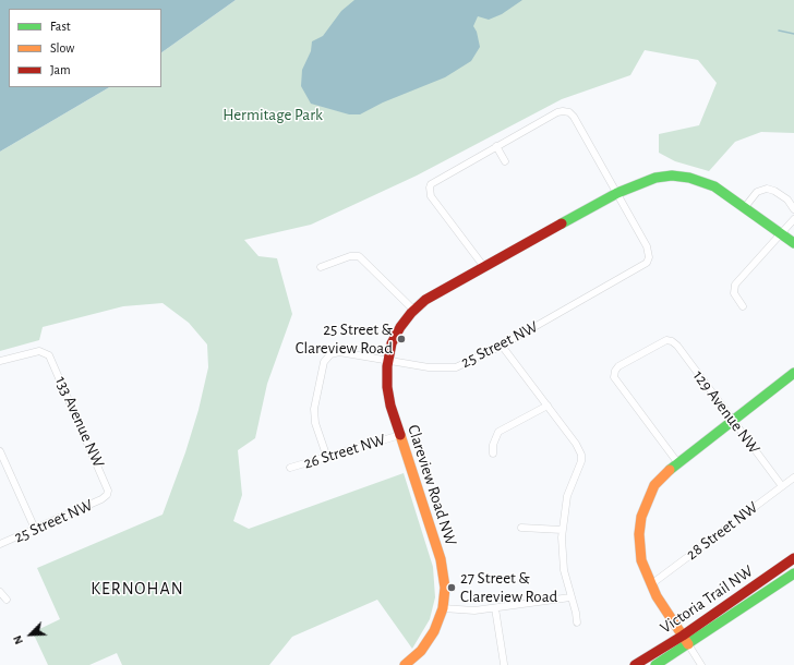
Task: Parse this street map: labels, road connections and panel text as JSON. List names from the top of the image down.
{
  "streets": {
    "street": [
      "25 Street NW",
      "129 Avenue NW",
      "133 Avenue NW",
      "26 Street NW",
      "Clareview Road NW",
      "28 Street NW",
      "Victoria Trail NW"
    ]
  },
  "crossings": [
    ["25 Street NW", "133 Avenue NW"],
    ["25 Street NW", "26 Street NW"],
    ["25 Street NW", "Clareview Road NW"],
    ["129 Avenue NW", "28 Street NW"],
    ["26 Street NW", "Clareview Road NW"]
  ],
  "districts": ["KERNOHAN"],
  "parks": ["Hermitage Park"],
  "places": ["25 Street & Clareview Road", "27 Street & Clareview Road"],
  "legend": ["Fast", "Slow", "Jam"],
  "north": "bottom left"
}
